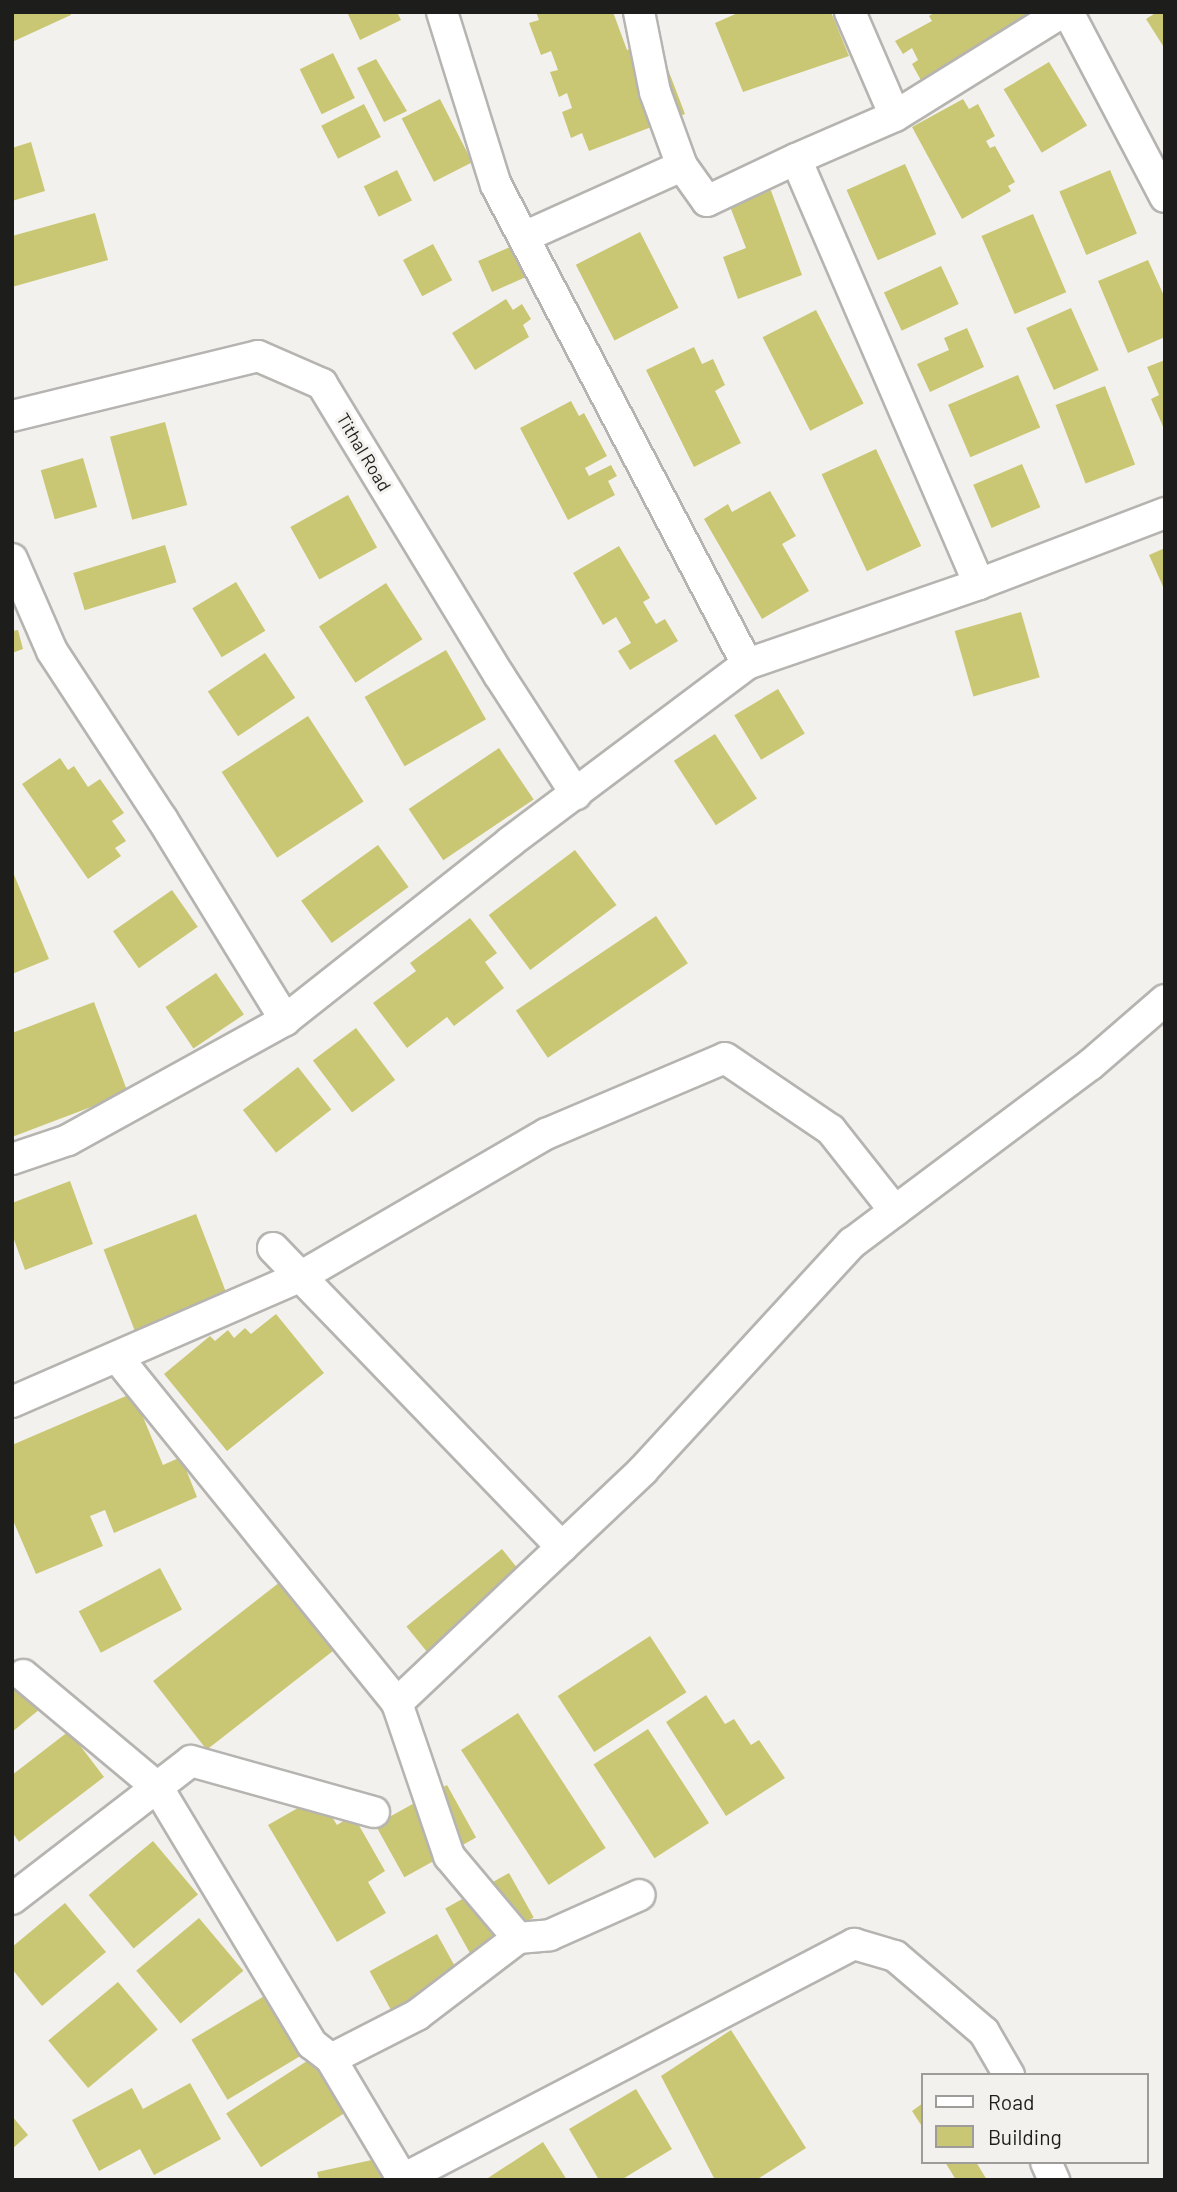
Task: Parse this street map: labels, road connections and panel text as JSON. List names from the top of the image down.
{
  "streets": {
    "street": ["Tithal Road"]
  },
  "legend": ["Road", "Building"]
}
